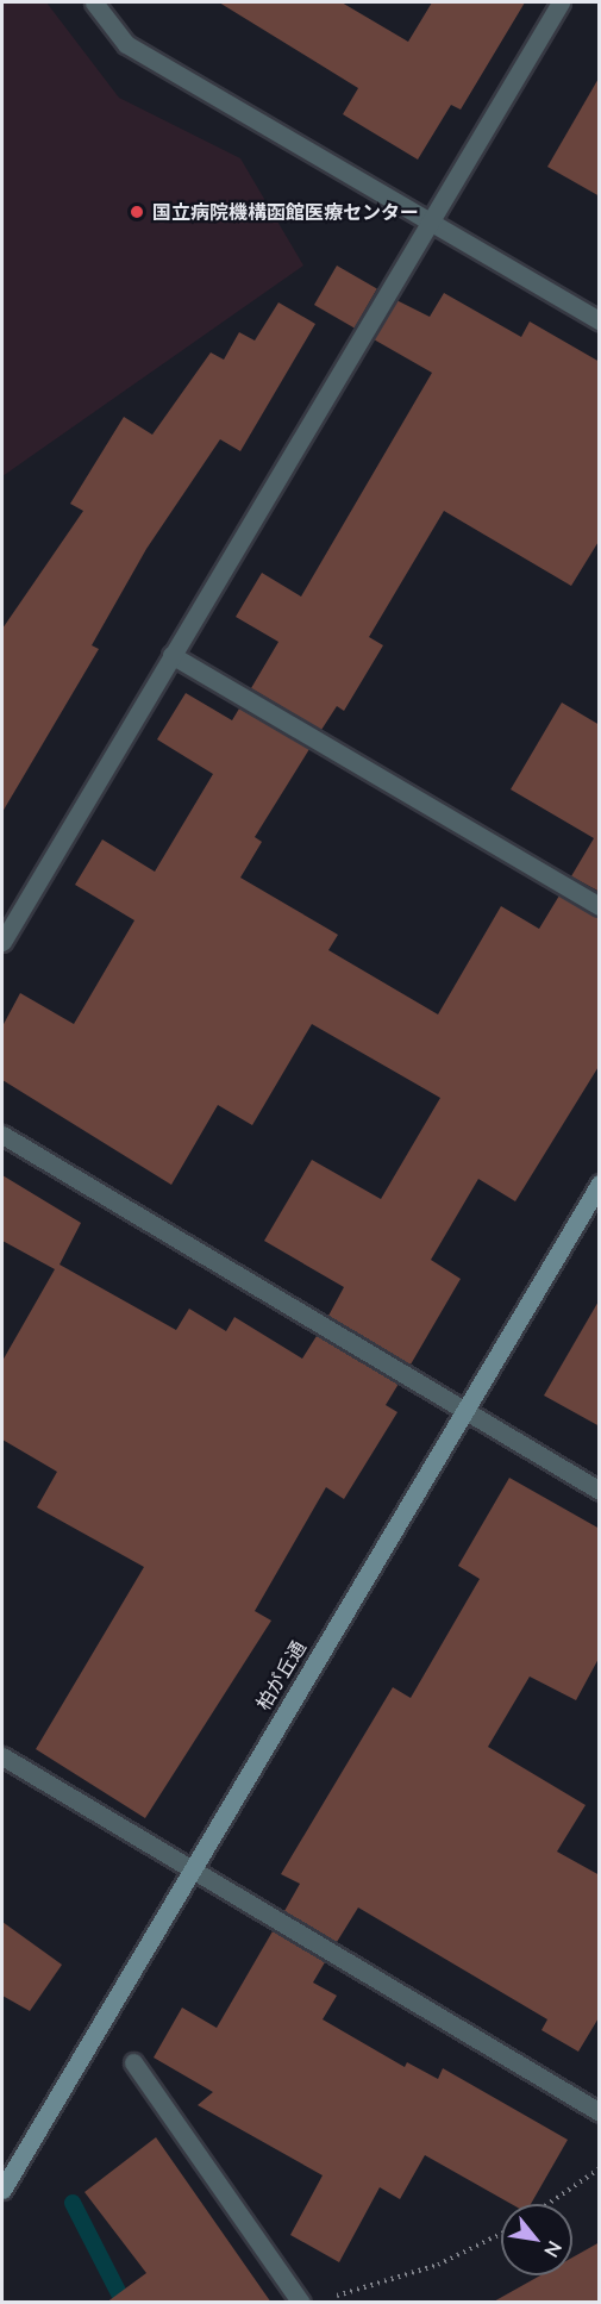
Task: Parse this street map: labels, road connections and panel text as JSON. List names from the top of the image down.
{
  "streets": {
    "street": ["柏が丘通"]
  },
  "places": ["国立病院機構函館医療センター"],
  "north": "bottom right"
}
